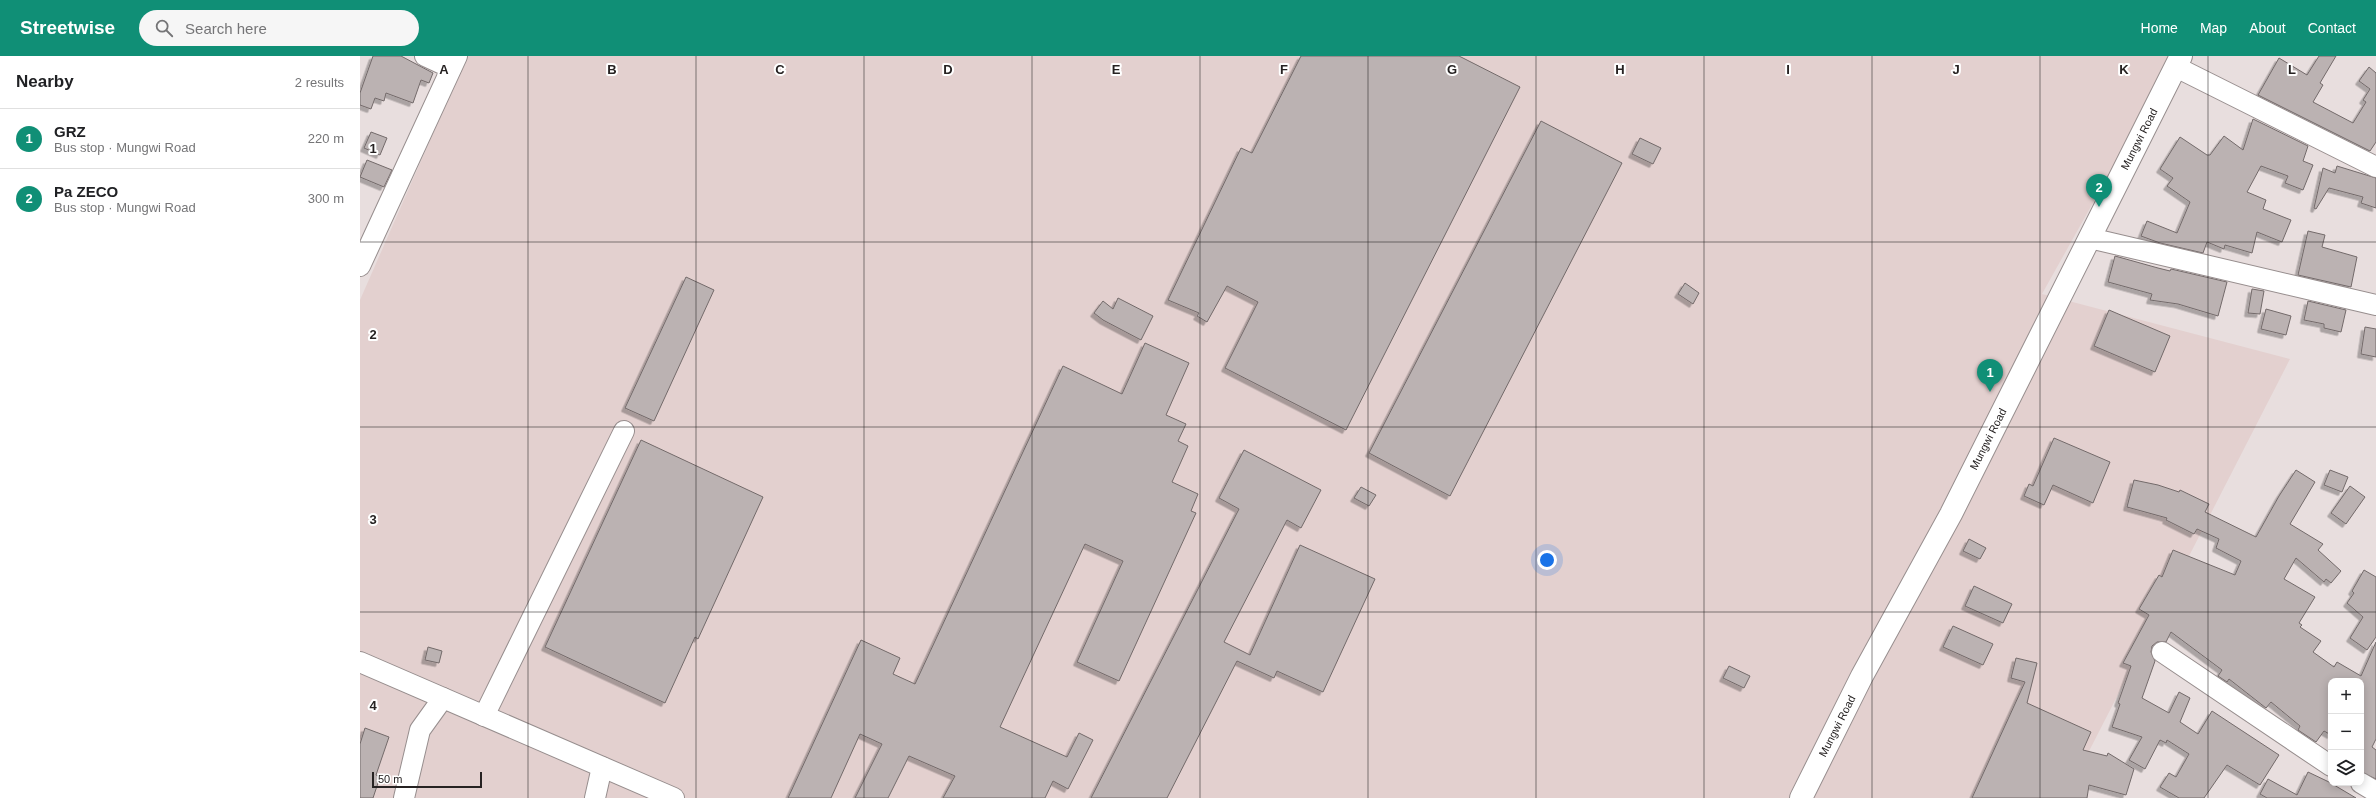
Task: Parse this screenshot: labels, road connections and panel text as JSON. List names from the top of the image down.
{
  "streets": {
    "main road": ["Mungwi Road"]
  },
  "scale_bar": "50 m",
  "page": {
    "header": "Streetwise",
    "search": "Search here",
    "nav": [
      "Home",
      "Map",
      "About",
      "Contact"
    ],
    "heading": ["Nearby", "2 results"],
    "list": [
      {
        "mark": "1",
        "name": "GRZ",
        "note": "Bus stop · Mungwi Road",
        "value": "220 m"
      },
      {
        "mark": "2",
        "name": "Pa ZECO",
        "note": "Bus stop · Mungwi Road",
        "value": "300 m"
      }
    ],
    "pins": ["2", "1"],
    "map_buttons": ["+", "−"],
    "scale": "50 m"
  },
  "grid": {
    "columns": [
      "A",
      "B",
      "C",
      "D",
      "E",
      "F",
      "G",
      "H",
      "I",
      "J",
      "K",
      "L"
    ],
    "rows": [
      "1",
      "2",
      "3",
      "4"
    ]
  }
}
